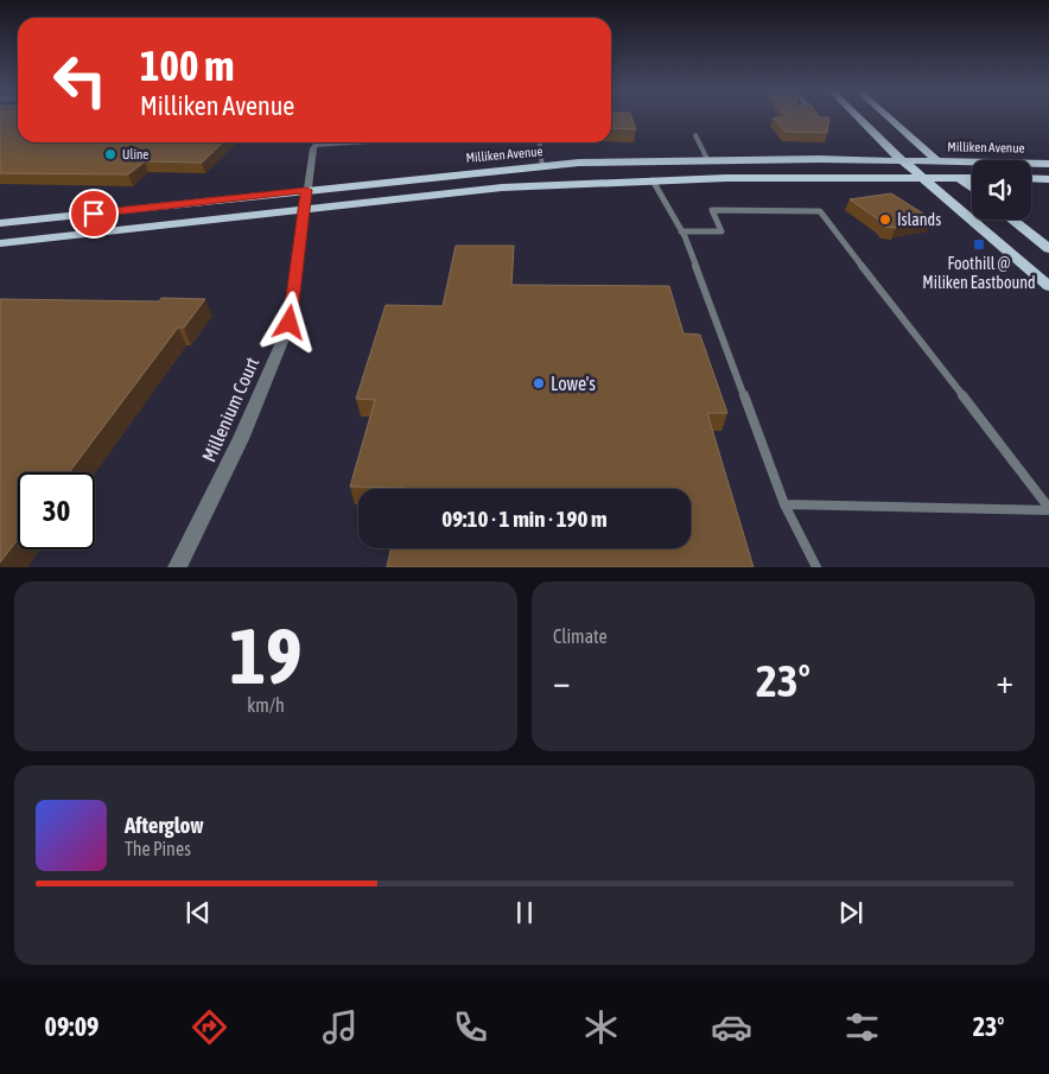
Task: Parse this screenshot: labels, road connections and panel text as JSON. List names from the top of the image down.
{
  "streets": {
    "main road": ["Milliken Avenue"],
    "street": ["Millenium Court"]
  },
  "crossings": [
    ["Milliken Avenue", "Millenium Court"]
  ],
  "places": {
    "other": ["Uline", "Islands", "Lowe's"],
    "transit": ["Foothill @ Miliken Eastbound"]
  },
  "page": {
    "turn": ["100 m", "Milliken Avenue"],
    "limit": "30",
    "trip": "09:10 · 1 min · 190 m",
    "tile": [
      ["19", "km/h"],
      "Climate"
    ],
    "heat": ["−", "23°", "+"],
    "song": ["Afterglow", "The Pines"],
    "tabs": ["09:09", "23°"]
  }
}
